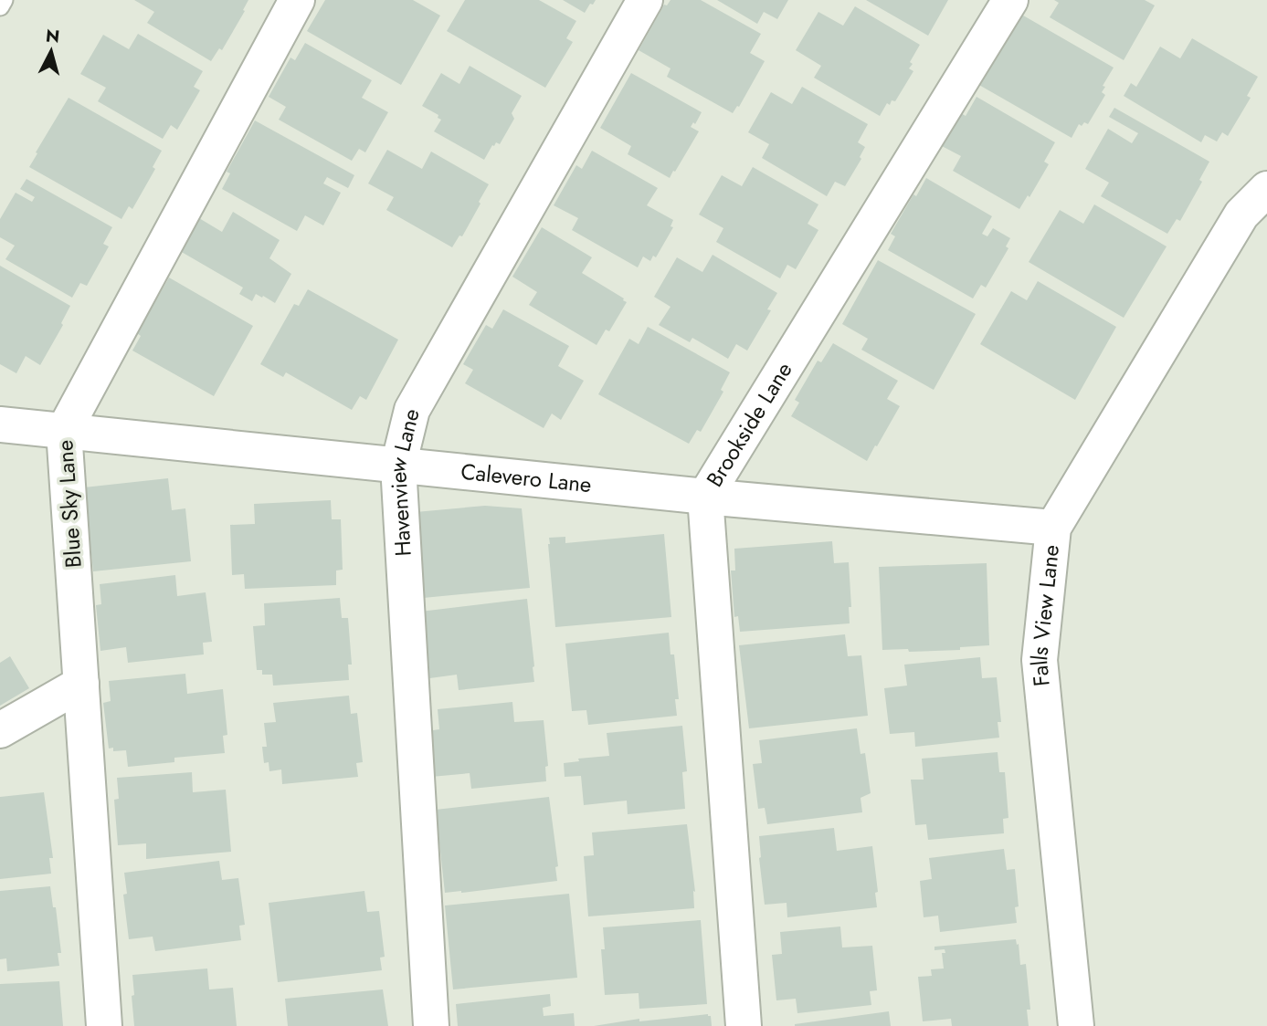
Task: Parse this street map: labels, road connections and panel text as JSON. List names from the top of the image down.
{
  "streets": {
    "street": [
      "Brookside Lane",
      "Calevero Lane",
      "Havenview Lane",
      "Blue Sky Lane",
      "Falls View Lane"
    ]
  },
  "crossings": [
    ["Brookside Lane", "Calevero Lane"],
    ["Calevero Lane", "Havenview Lane"],
    ["Calevero Lane", "Blue Sky Lane"],
    ["Calevero Lane", "Falls View Lane"]
  ],
  "north": "top"
}
